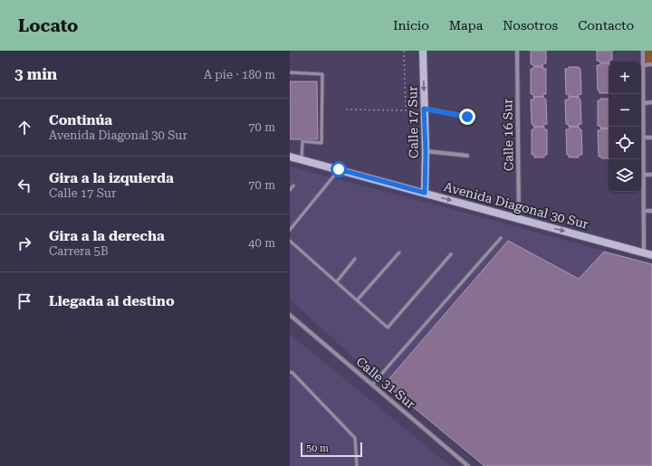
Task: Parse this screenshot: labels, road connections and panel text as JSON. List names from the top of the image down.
{
  "streets": {
    "street": [
      "Calle 17 Sur",
      "Calle 16 Sur",
      "Avenida Diagonal 30 Sur",
      "Calle 31 Sur"
    ]
  },
  "crossings": [
    ["Calle 17 Sur", "Avenida Diagonal 30 Sur"],
    ["Calle 16 Sur", "Avenida Diagonal 30 Sur"]
  ],
  "one_way": ["Calle 17 Sur", "Avenida Diagonal 30 Sur"],
  "scale_bar": "50 m",
  "page": {
    "header": "Locato",
    "nav": [
      "Inicio",
      "Mapa",
      "Nosotros",
      "Contacto"
    ],
    "heading": ["3 min", "A pie · 180 m"],
    "map_buttons": ["+", "−"],
    "list": [
      ["Continúa", "Avenida Diagonal 30 Sur", "70 m"],
      ["Gira a la izquierda", "Calle 17 Sur", "70 m"],
      ["Gira a la derecha", "Carrera 5B", "40 m"],
      "Llegada al destino"
    ],
    "scale": "50 m"
  }
}
